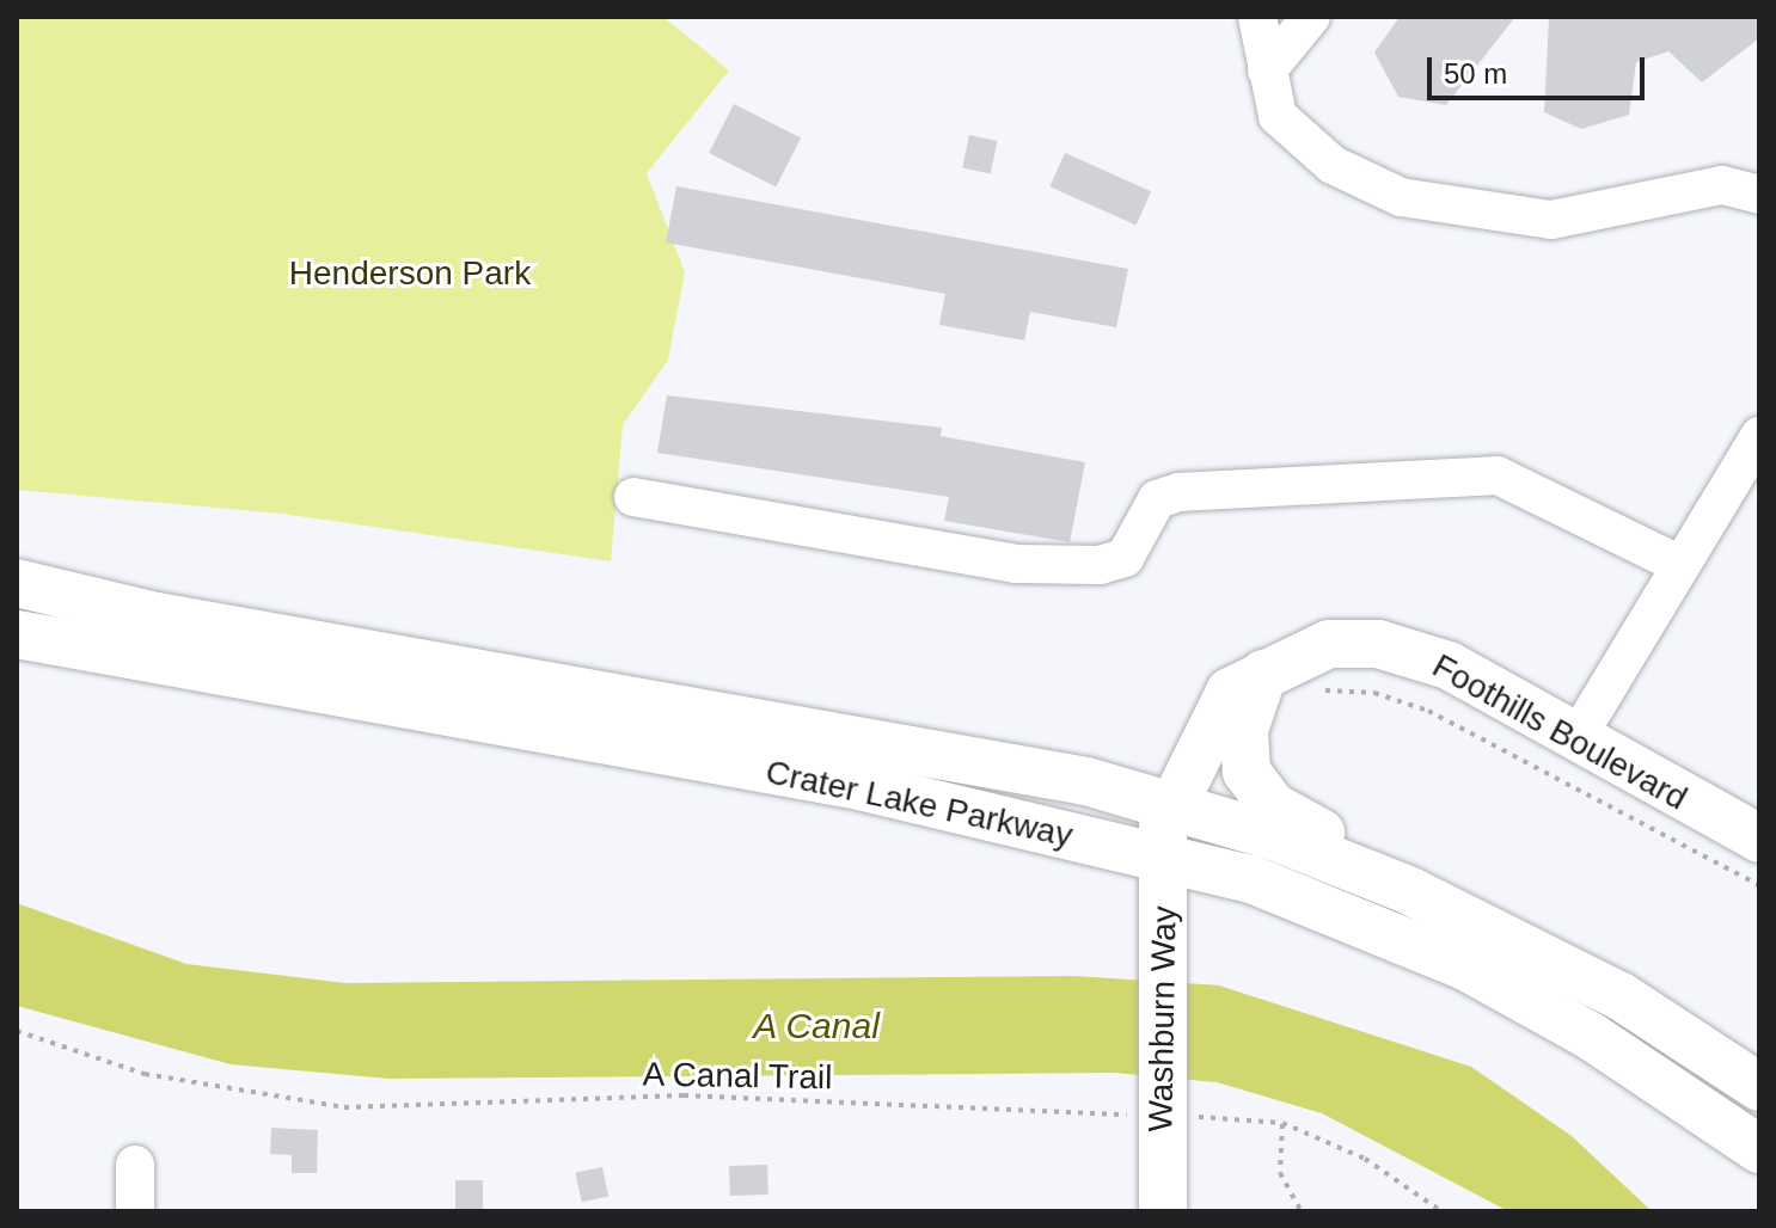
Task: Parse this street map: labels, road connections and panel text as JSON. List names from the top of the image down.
{
  "streets": {
    "main road": ["Foothills Boulevard", "Crater Lake Parkway", "Washburn Way"],
    "path": ["A Canal Trail"]
  },
  "crossings": [
    ["Foothills Boulevard", "Crater Lake Parkway"],
    ["Foothills Boulevard", "Washburn Way"],
    ["Crater Lake Parkway", "Washburn Way"],
    ["Washburn Way", "A Canal Trail"]
  ],
  "water": ["A Canal"],
  "parks": ["Henderson Park"],
  "scale_bar": "50 m"
}
